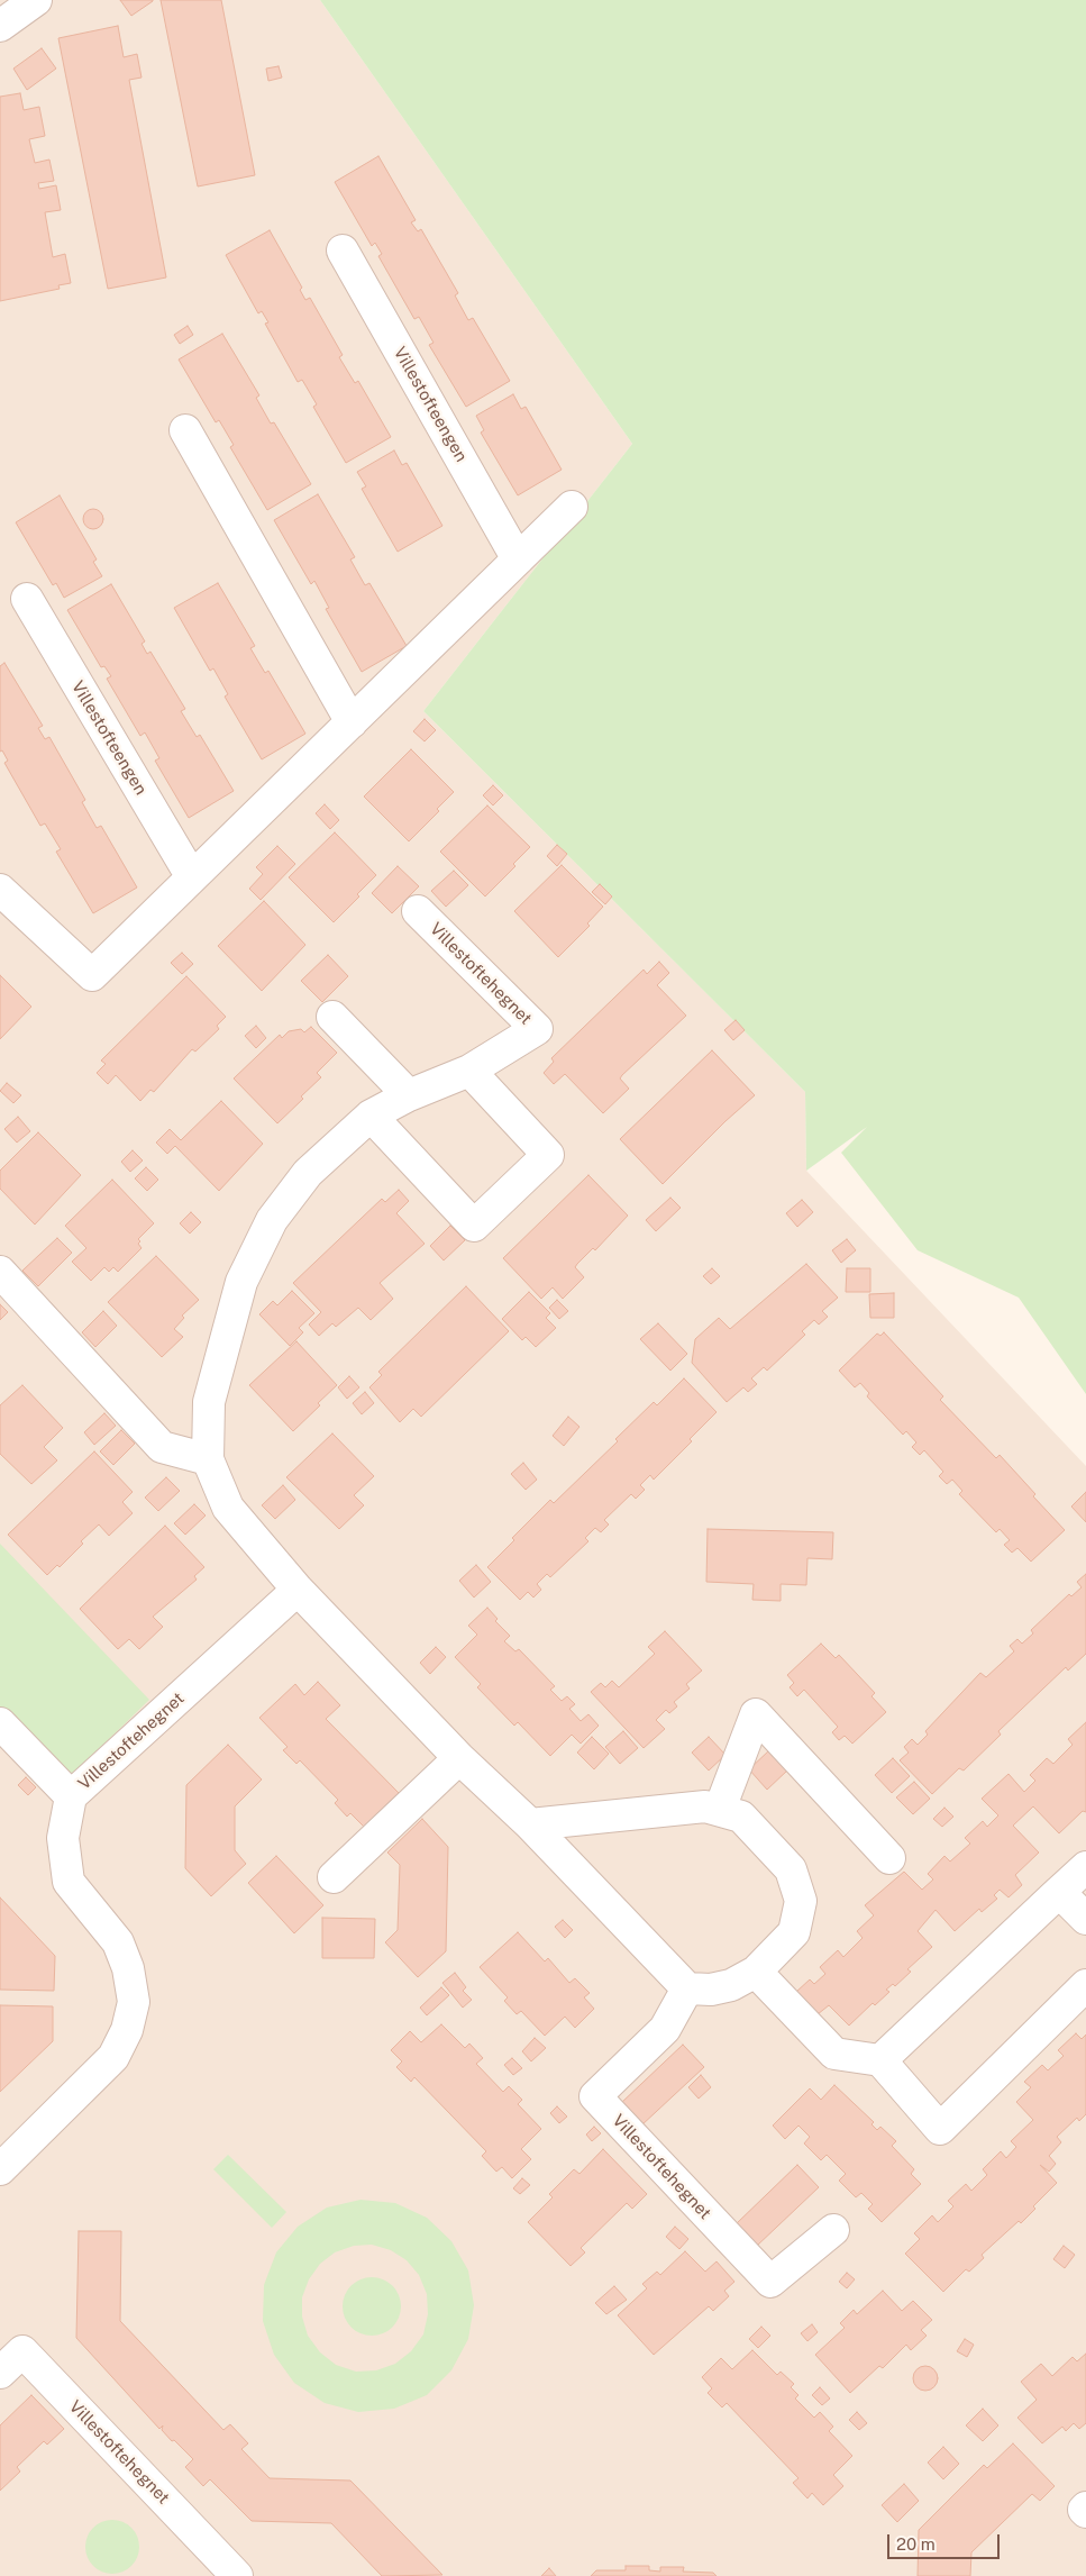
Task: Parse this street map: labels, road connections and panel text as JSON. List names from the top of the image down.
{
  "streets": {
    "street": ["Villestofteengen", "Villestoftehegnet"]
  },
  "scale_bar": "20 m"
}
